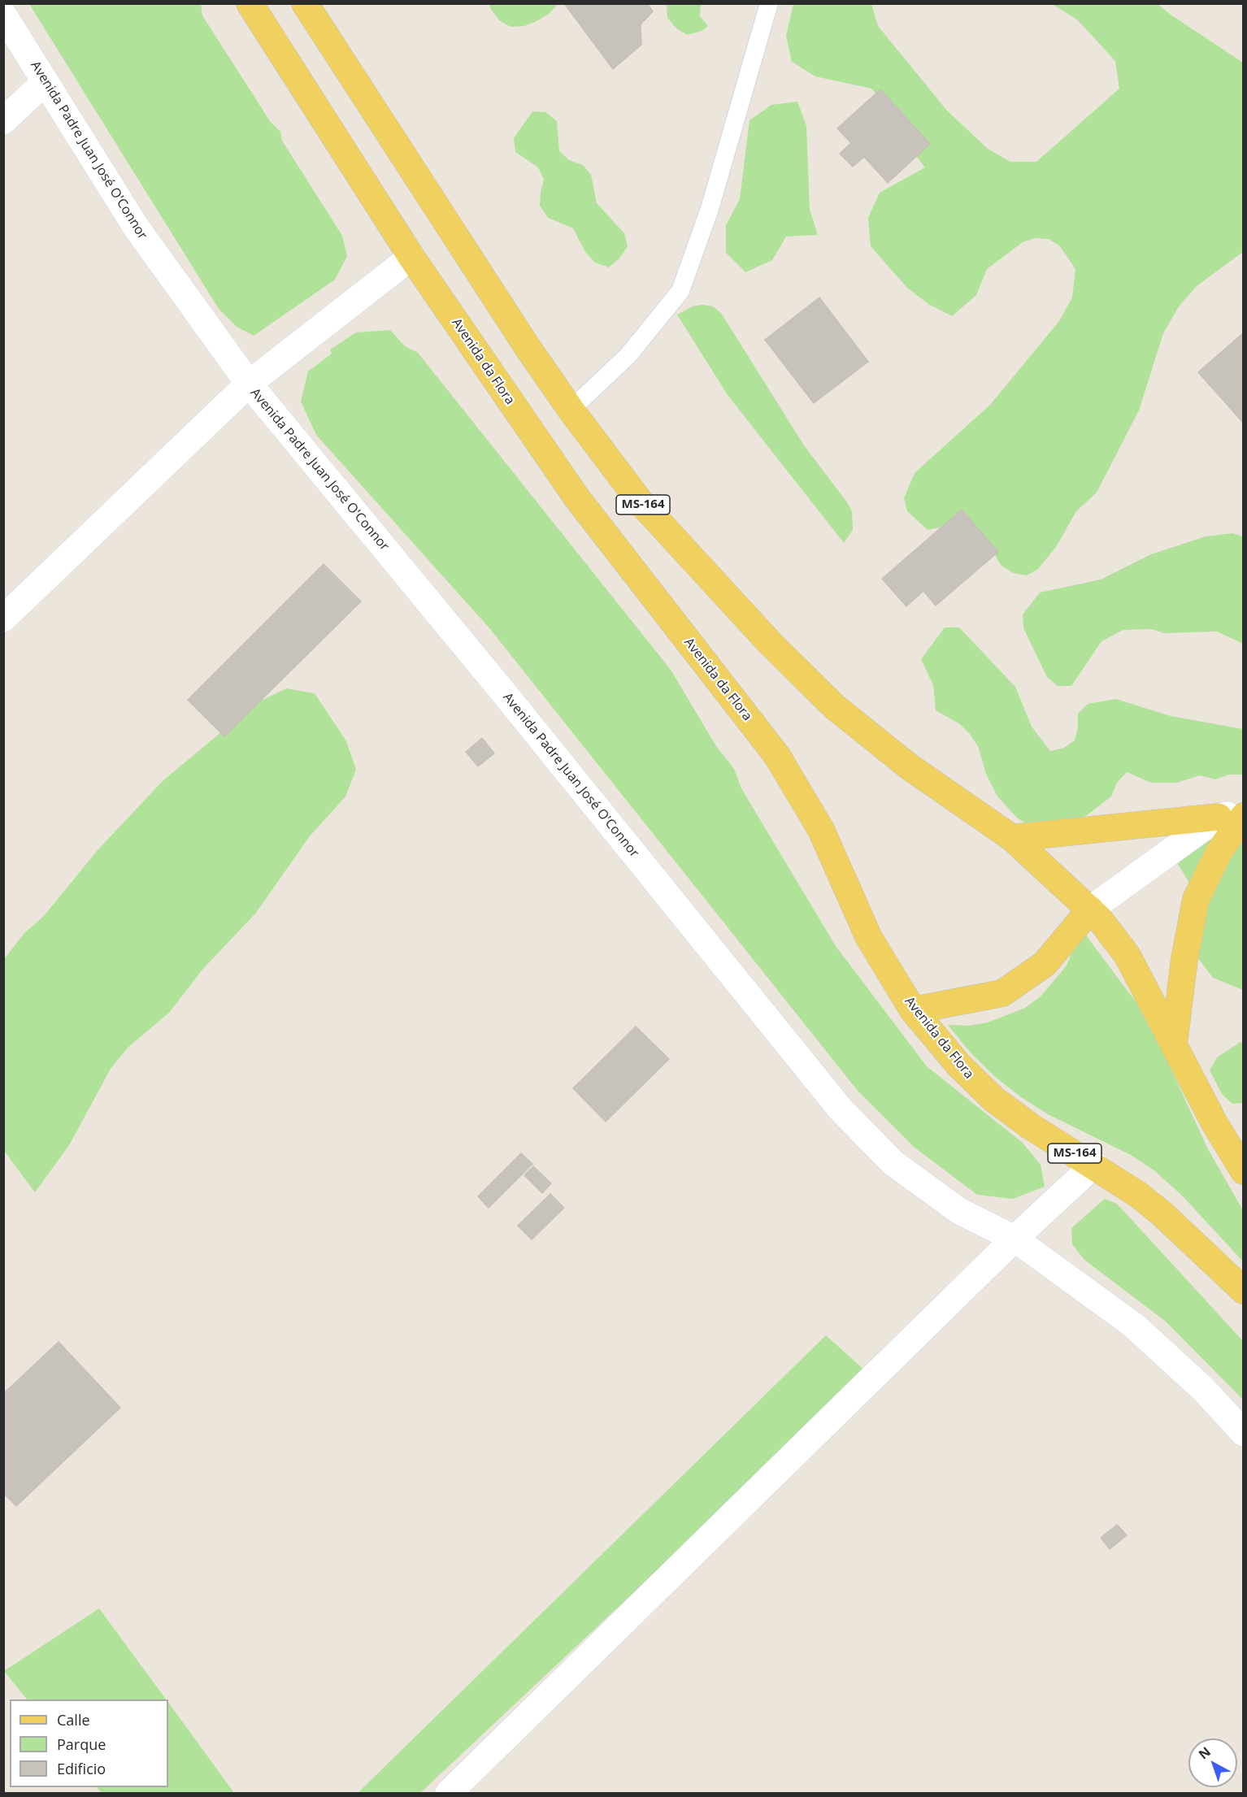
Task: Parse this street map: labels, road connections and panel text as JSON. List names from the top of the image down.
{
  "streets": {
    "main road": ["Avenida da Flora", "MS-164"],
    "street": ["Avenida Padre Juan José O'Connor"]
  },
  "legend": ["Calle", "Parque", "Edificio"],
  "north": "top left"
}
